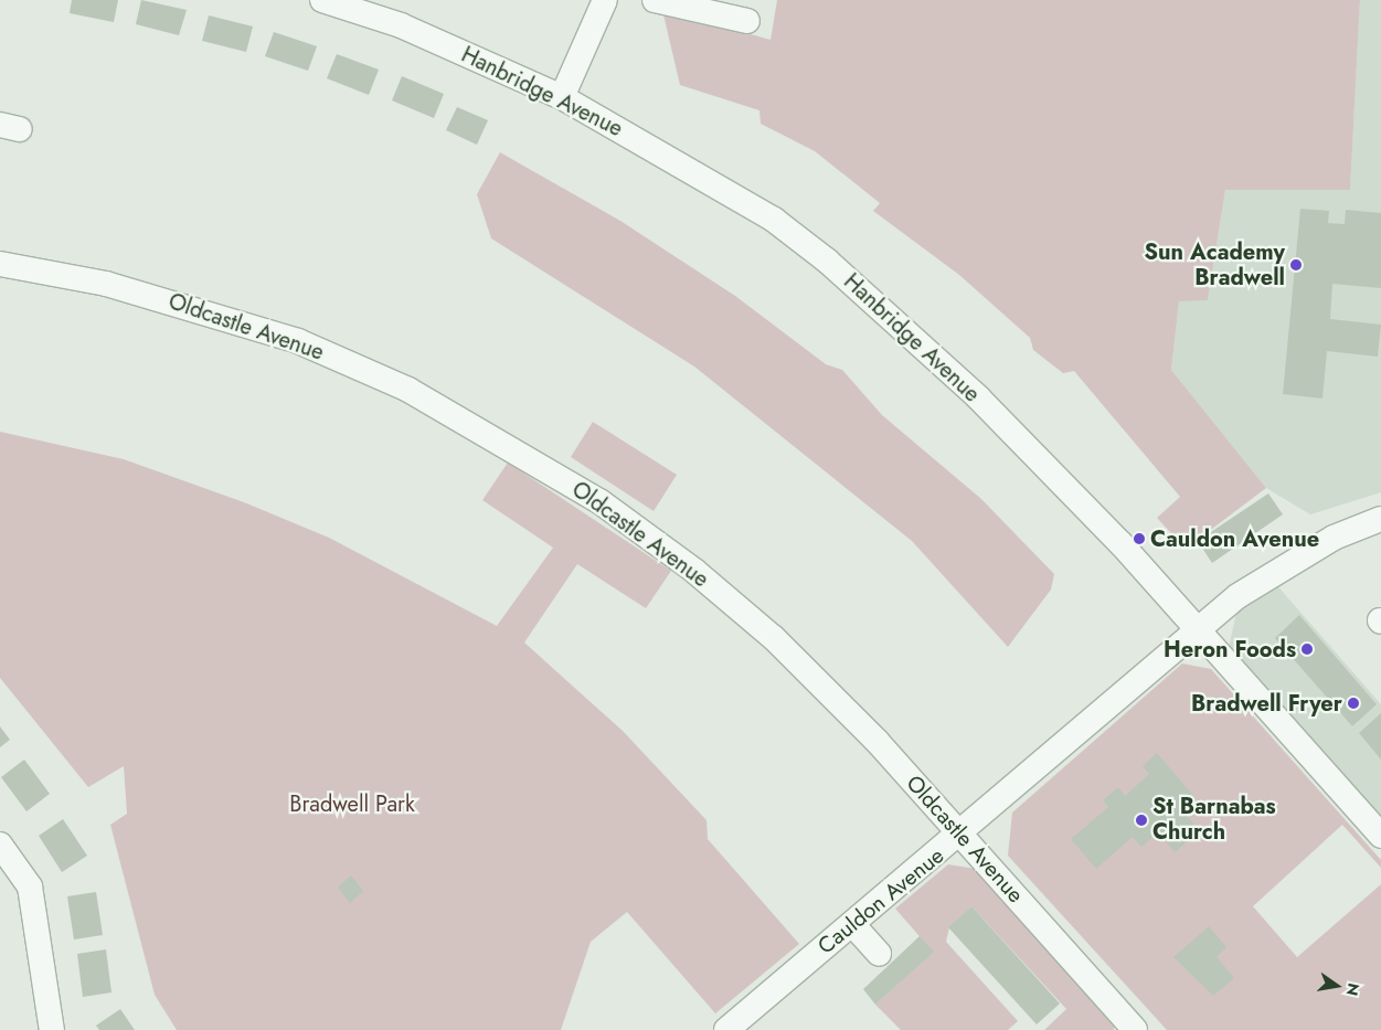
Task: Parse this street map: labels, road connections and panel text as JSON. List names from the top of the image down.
{
  "streets": {
    "street": ["Hanbridge Avenue", "Oldcastle Avenue", "Cauldon Avenue"]
  },
  "crossings": [
    ["Hanbridge Avenue", "Cauldon Avenue"],
    ["Oldcastle Avenue", "Cauldon Avenue"]
  ],
  "parks": ["Bradwell Park"],
  "places": [
    "Sun Academy Bradwell",
    "Cauldon Avenue",
    "Heron Foods",
    "Bradwell Fryer",
    "St Barnabas Church"
  ],
  "north": "right"
}
